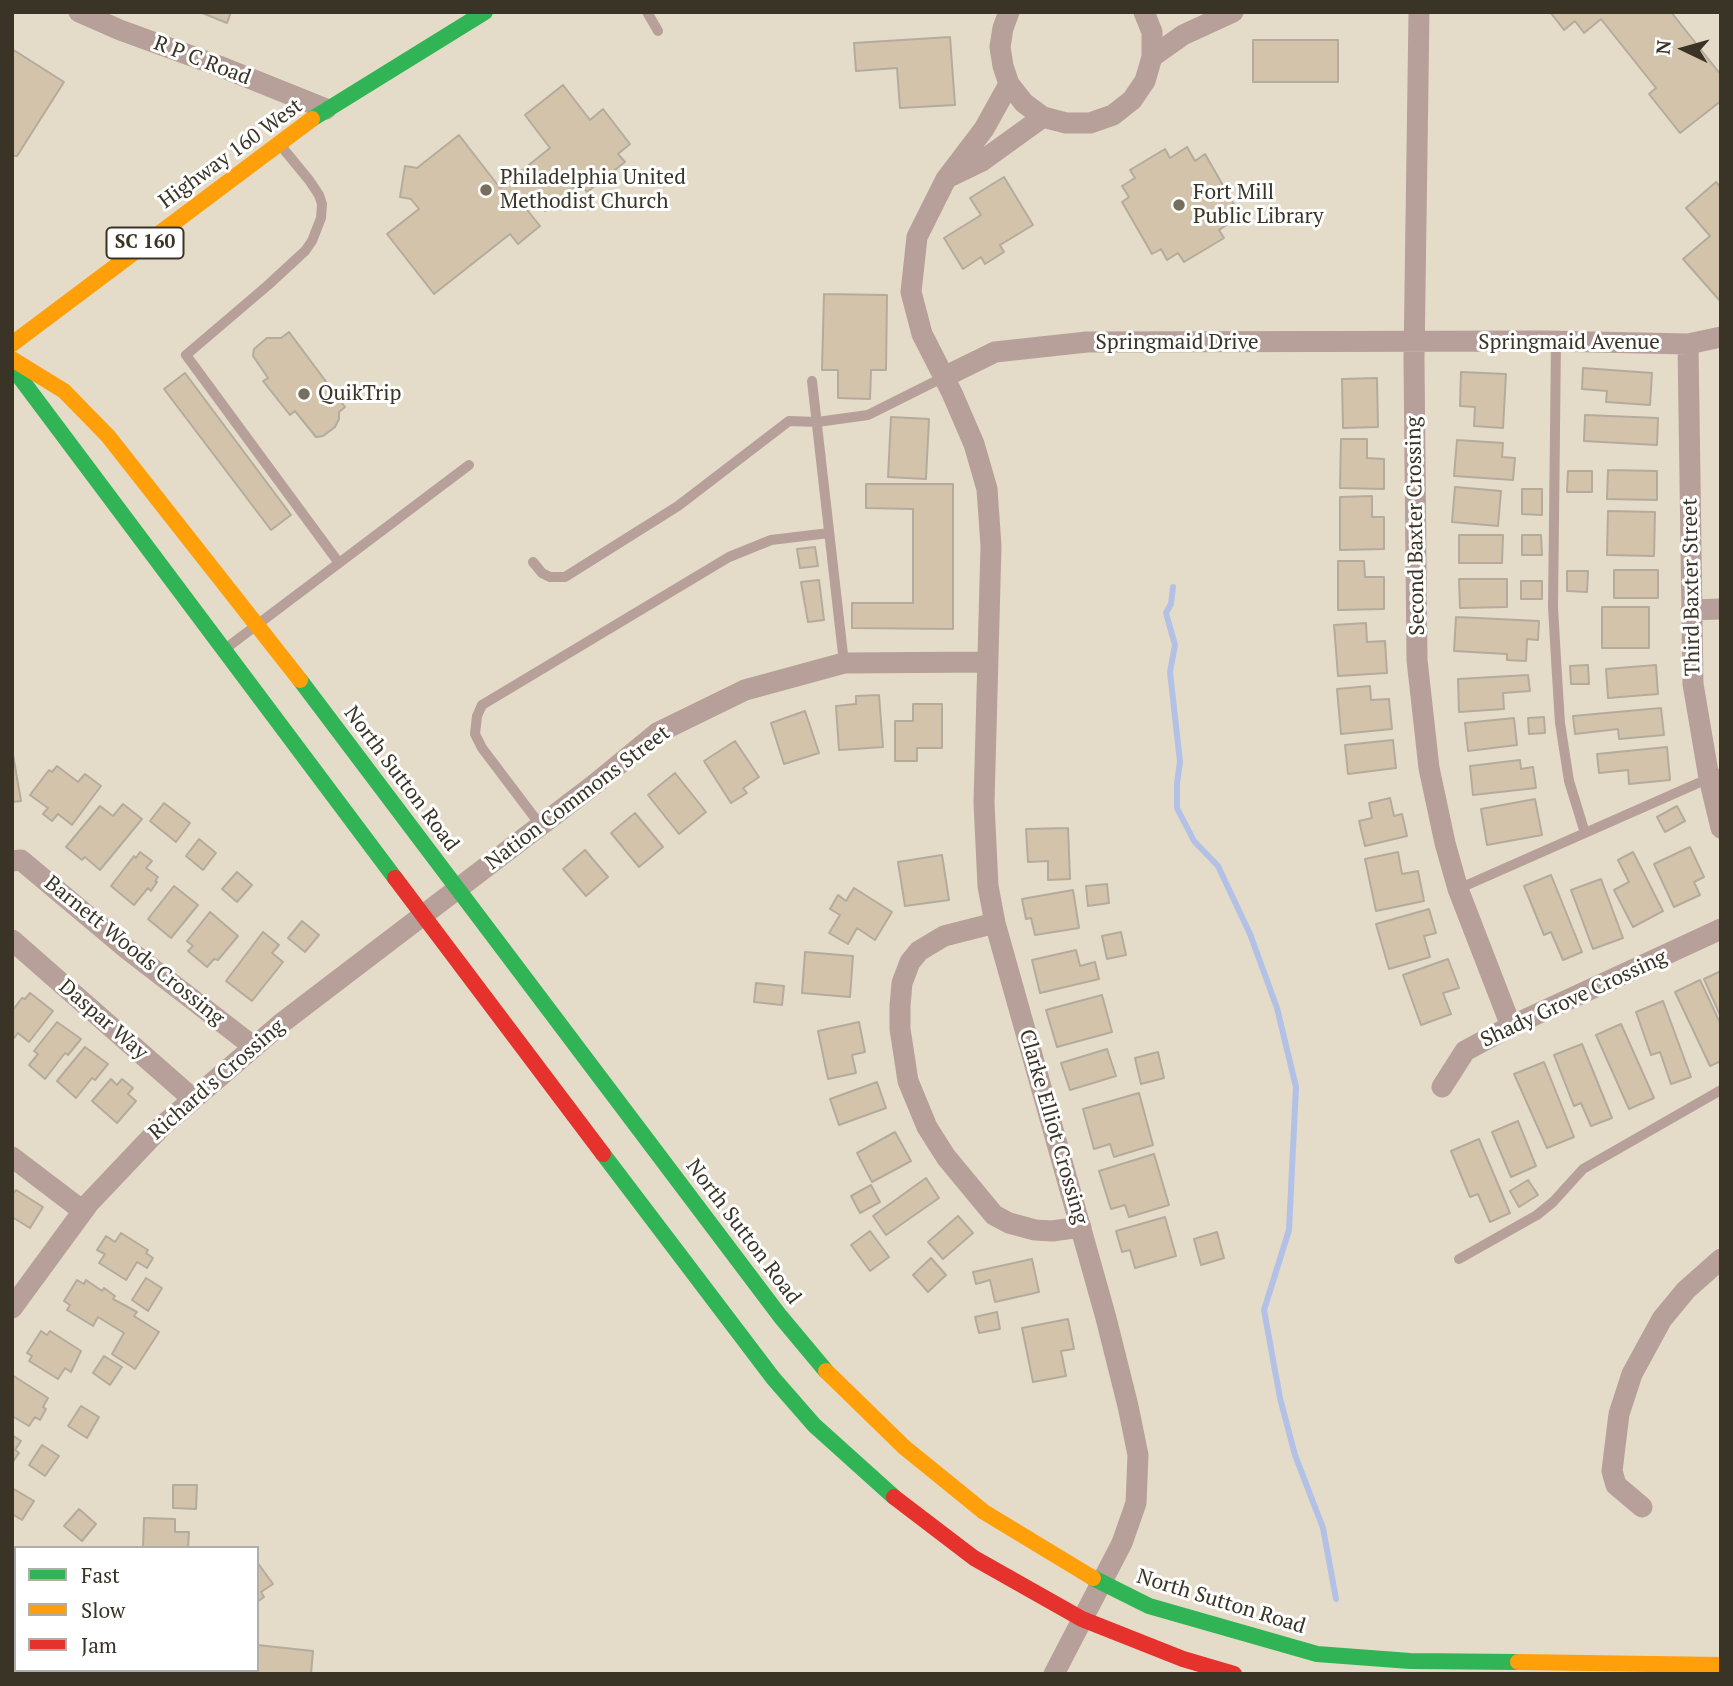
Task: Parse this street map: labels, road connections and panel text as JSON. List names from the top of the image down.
{
  "streets": {
    "main road": ["Highway 160 West", "SC 160", "North Sutton Road"],
    "street": [
      "R P C Road",
      "Springmaid Drive",
      "Springmaid Avenue",
      "Second Baxter Crossing",
      "Third Baxter Street",
      "Nation Commons Street",
      "Barnett Woods Crossing",
      "Shady Grove Crossing",
      "Daspar Way",
      "Richard's Crossing",
      "Clarke Elliot Crossing"
    ]
  },
  "crossings": [
    ["R P C Road", "Highway 160 West"],
    ["Springmaid Drive", "Springmaid Avenue"],
    ["Springmaid Drive", "Second Baxter Crossing"],
    ["Springmaid Drive", "Clarke Elliot Crossing"],
    ["Springmaid Avenue", "Second Baxter Crossing"],
    ["Springmaid Avenue", "Third Baxter Street"],
    ["Second Baxter Crossing", "Shady Grove Crossing"],
    ["North Sutton Road", "Nation Commons Street"],
    ["North Sutton Road", "Richard's Crossing"],
    ["North Sutton Road", "Clarke Elliot Crossing"],
    ["Nation Commons Street", "Richard's Crossing"],
    ["Nation Commons Street", "Clarke Elliot Crossing"],
    ["Barnett Woods Crossing", "Richard's Crossing"],
    ["Daspar Way", "Richard's Crossing"]
  ],
  "places": ["Philadelphia United Methodist Church", "Fort Mill Public Library", "QuikTrip"],
  "legend": ["Fast", "Slow", "Jam"],
  "north": "left"
}
